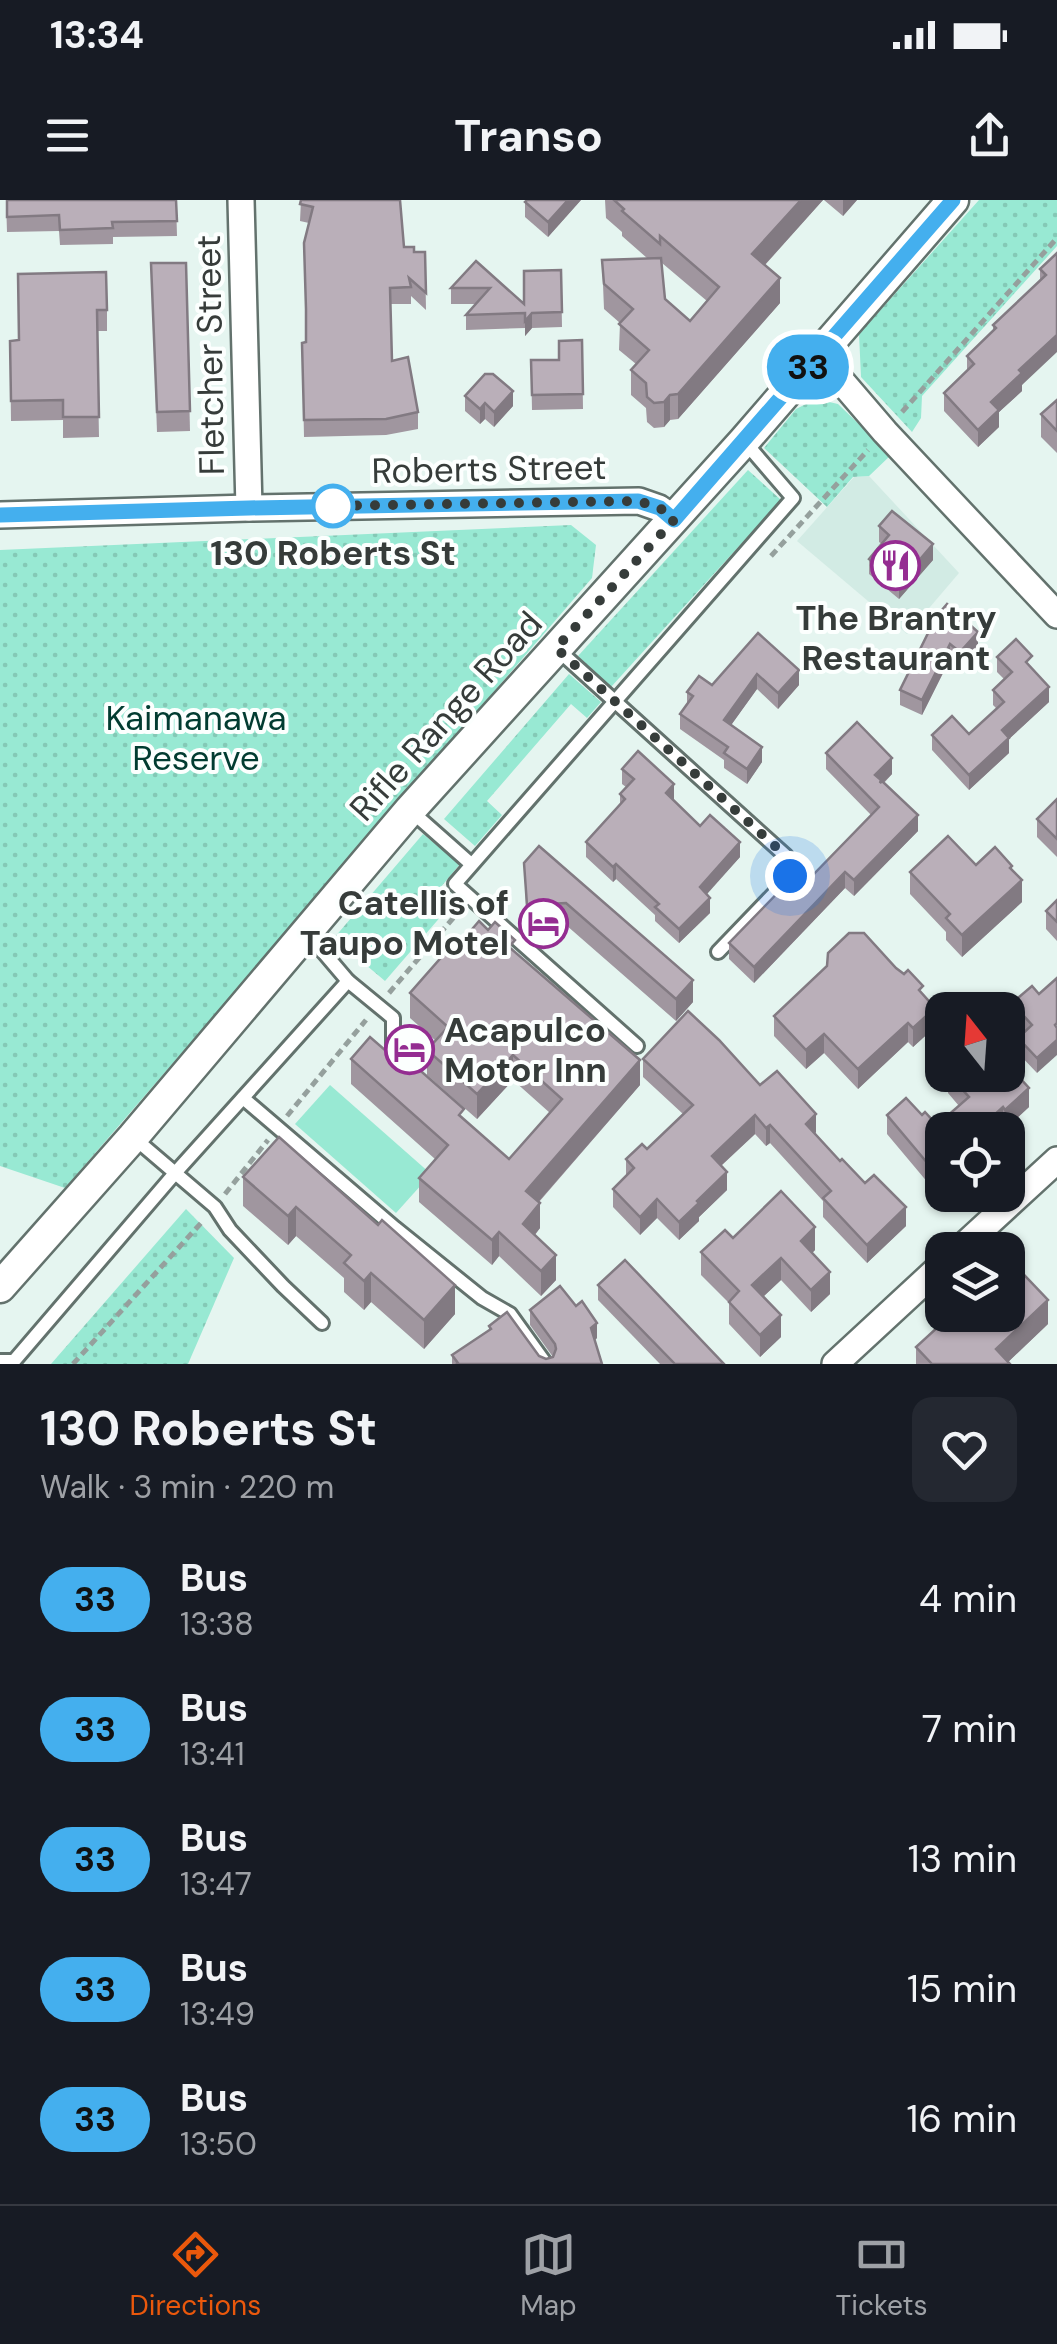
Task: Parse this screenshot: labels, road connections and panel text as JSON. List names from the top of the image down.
{
  "streets": {
    "street": ["Fletcher Street", "Roberts Street", "Rifle Range Road"]
  },
  "crossings": [
    ["Fletcher Street", "Roberts Street"],
    ["Roberts Street", "Rifle Range Road"]
  ],
  "parks": ["Kaimanawa Reserve"],
  "places": {
    "other": ["130 Roberts St"],
    "restaurant": ["The Brantry Restaurant"],
    "hotel": ["Catellis of Taupo Motel", "Acapulco Motor Inn"]
  },
  "lines": ["bus line 33"],
  "north": "top",
  "page": {
    "status": "13:34",
    "header": "Transo",
    "on_map": "33",
    "heading": ["130 Roberts St", "Walk · 3 min · 220 m"],
    "list": [
      {
        "mark": "33",
        "name": "Bus",
        "note": "13:38",
        "value": "4 min"
      },
      {
        "mark": "33",
        "name": "Bus",
        "note": "13:41",
        "value": "7 min"
      },
      {
        "mark": "33",
        "name": "Bus",
        "note": "13:47",
        "value": "13 min"
      },
      {
        "mark": "33",
        "name": "Bus",
        "note": "13:49",
        "value": "15 min"
      },
      {
        "mark": "33",
        "name": "Bus",
        "note": "13:50",
        "value": "16 min"
      }
    ],
    "tabs": ["Directions", "Map", "Tickets"]
  }
}
